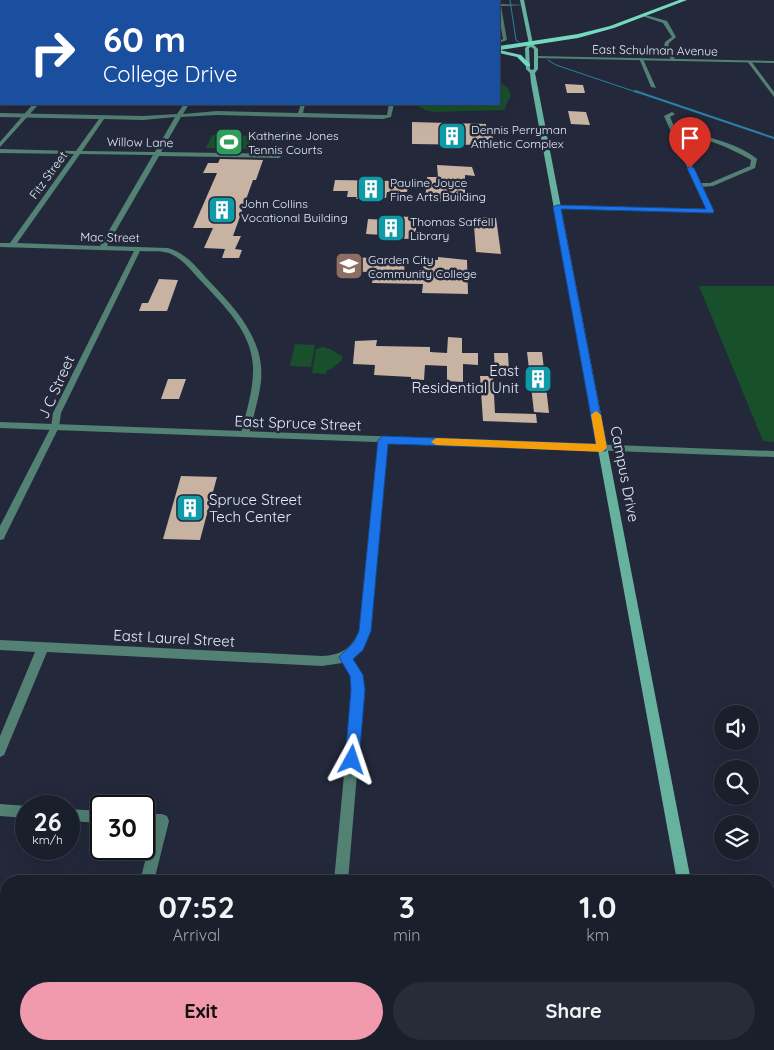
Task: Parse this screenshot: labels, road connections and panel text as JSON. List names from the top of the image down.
{
  "streets": {
    "main road": ["Campus Drive"],
    "street": [
      "East Schulman Avenue",
      "Willow Lane",
      "Fitz Street",
      "Mac Street",
      "J C Street",
      "East Spruce Street",
      "East Laurel Street"
    ]
  },
  "crossings": [
    ["East Schulman Avenue", "Campus Drive"],
    ["Willow Lane", "Fitz Street"],
    ["Fitz Street", "Mac Street"],
    ["Mac Street", "J C Street"],
    ["Mac Street", "East Spruce Street"],
    ["J C Street", "East Spruce Street"],
    ["East Spruce Street", "Campus Drive"]
  ],
  "places": {
    "building": [
      "Dennis Perryman Athletic Complex",
      "Pauline Joyce Fine Arts Building",
      "John Collins Vocational Building",
      "Thomas Saffell Library",
      "East Residential Unit",
      "Spruce Street Tech Center"
    ],
    "sports": ["Katherine Jones Tennis Courts"],
    "school or university": ["Garden City Community College"]
  },
  "page": {
    "turn": ["60 m", "College Drive"],
    "speed": "26 km/h",
    "limit": "30",
    "eta": [
      "07:52",
      "Arrival",
      "3",
      "min",
      "1.0",
      "km"
    ],
    "buttons": ["Exit", "Share"]
  }
}
